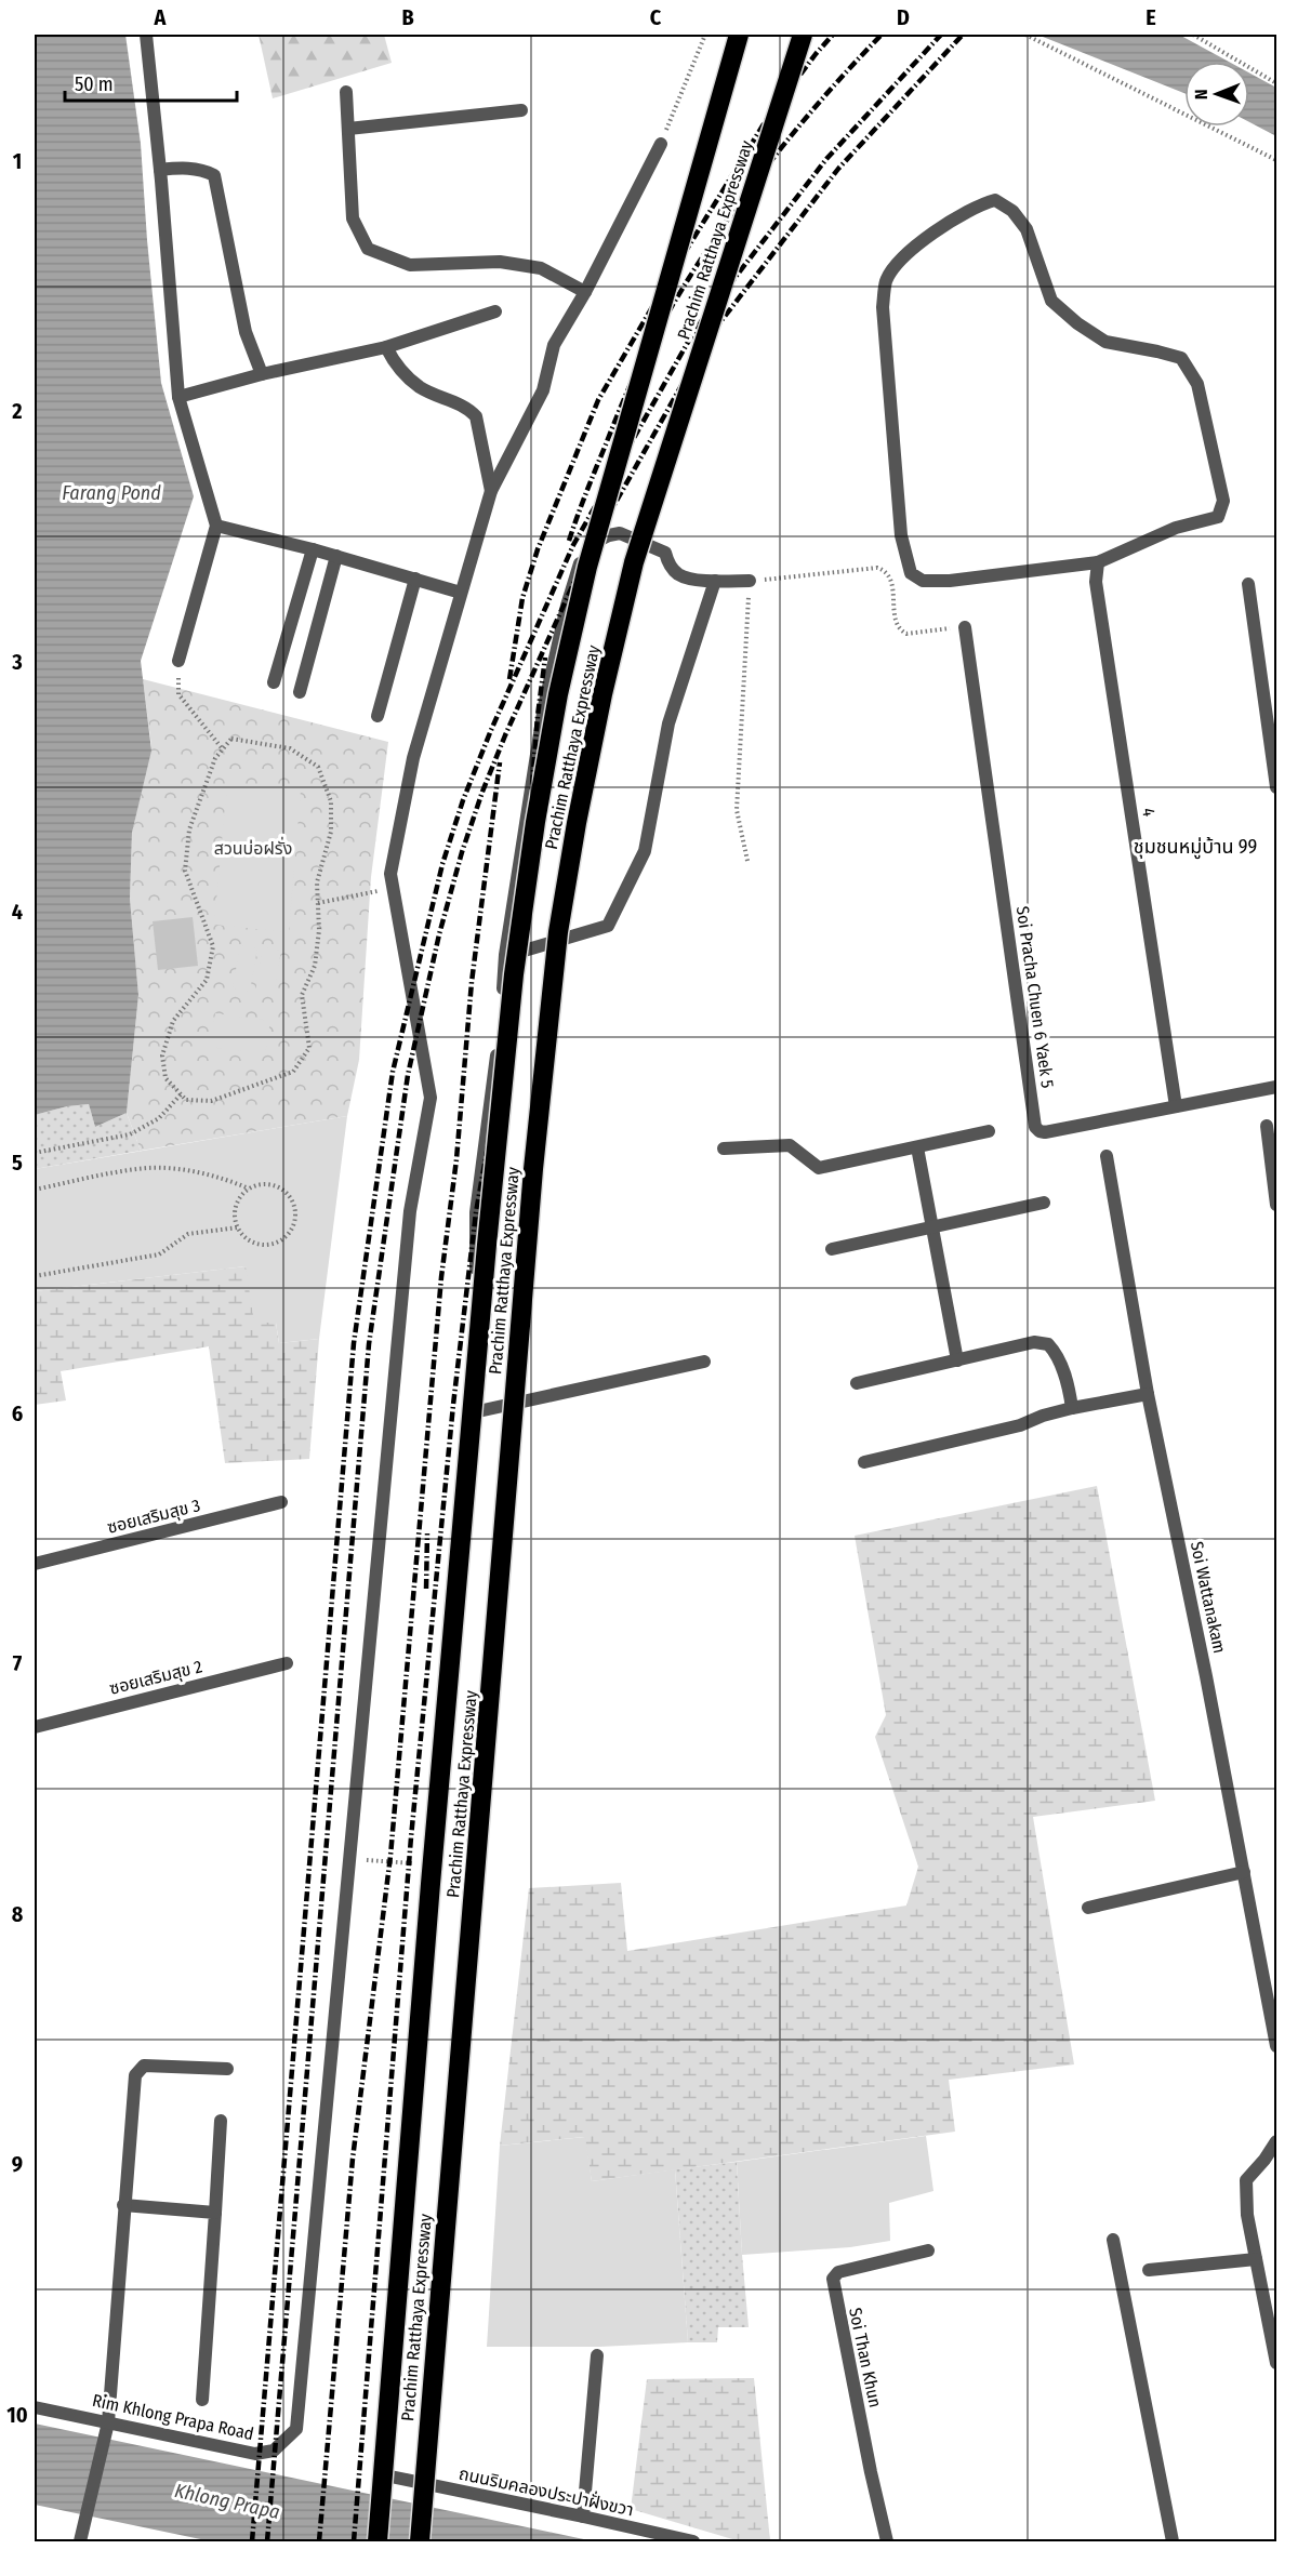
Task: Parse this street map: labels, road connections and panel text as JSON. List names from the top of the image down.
{
  "streets": {
    "highway": ["Prachim Ratthaya Expressway"],
    "street": [
      "4",
      "Soi Pracha Chuen 6 Yaek 5",
      "ซอยเสริมสุข 3",
      "Soi Wattanakam",
      "ซอยเสริมสุข 2",
      "Soi Than Khun",
      "Rim Khlong Prapa Road",
      "ถนนริมคลองประปาฝั่งขวา"
    ]
  },
  "crossings": [
    ["4", "Soi Pracha Chuen 6 Yaek 5"]
  ],
  "districts": ["ชุมชนหมู่บ้าน 99"],
  "water": ["Farang Pond", "Khlong Prapa"],
  "parks": ["สวนบ่อฝรั่ง"],
  "scale_bar": "50 m",
  "north": "left",
  "grid": {
    "columns": [
      "A",
      "B",
      "C",
      "D",
      "E"
    ],
    "rows": [
      "1",
      "2",
      "3",
      "4",
      "5",
      "6",
      "7",
      "8",
      "9",
      "10"
    ]
  }
}
